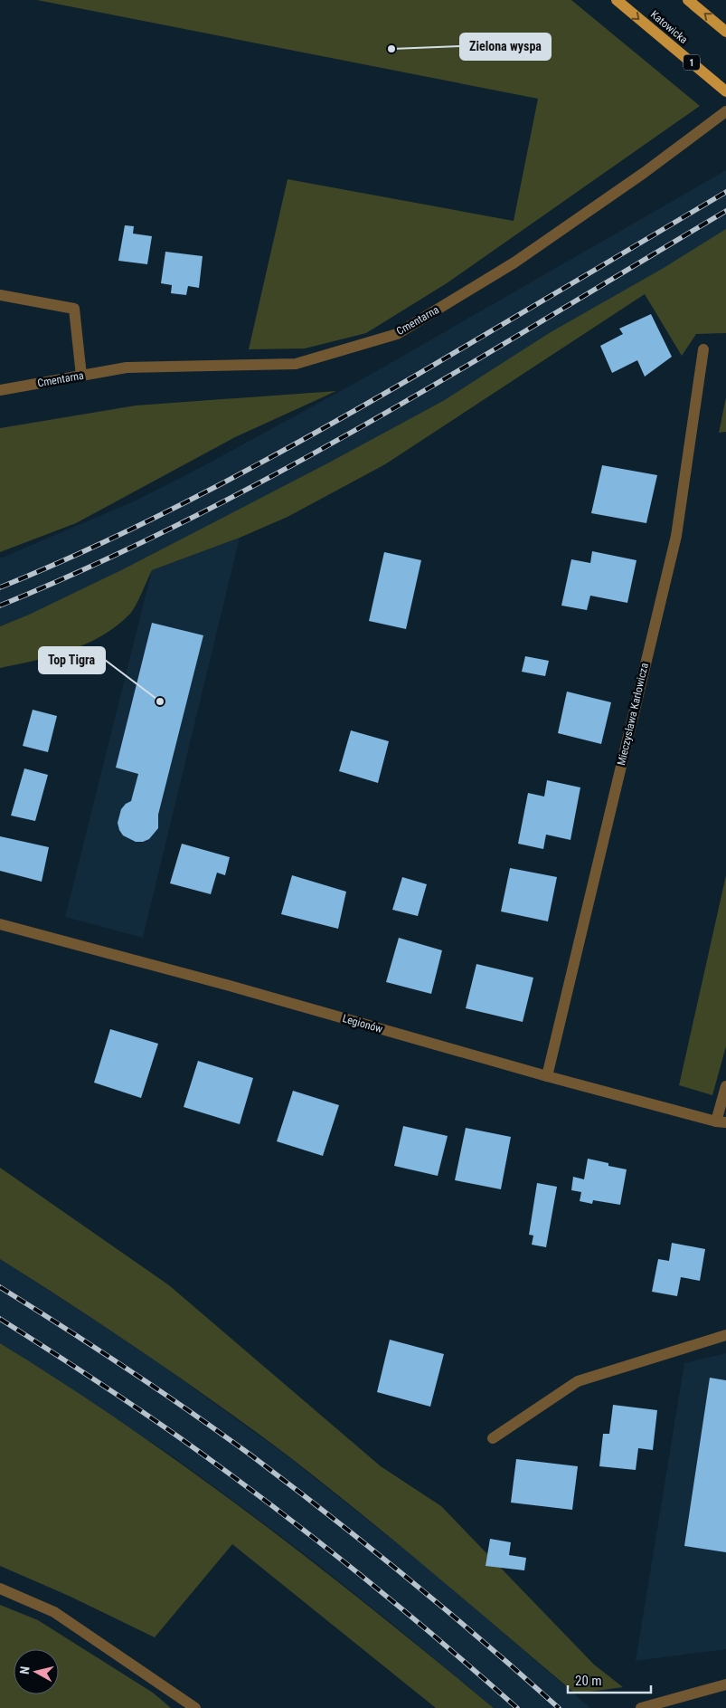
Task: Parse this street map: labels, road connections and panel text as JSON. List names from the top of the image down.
{
  "streets": {
    "main road": ["Katowicka", "1"],
    "street": ["Cmentarna", "Mieczysława Karłowicza", "Legionów"]
  },
  "crossings": [
    ["Mieczysława Karłowicza", "Legionów"]
  ],
  "places": ["Zielona wyspa", "Top Tigra"],
  "scale_bar": "20 m",
  "north": "left"
}
